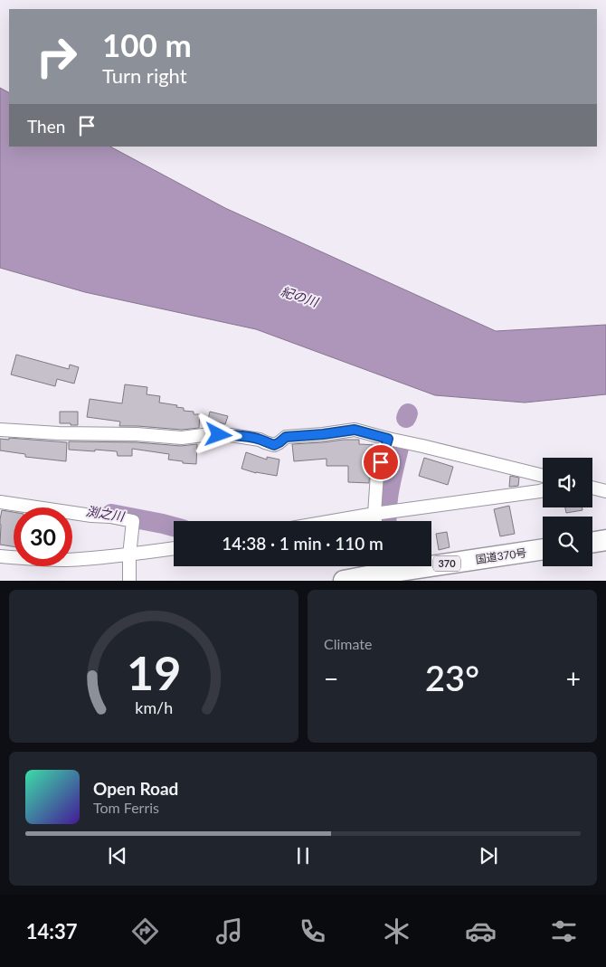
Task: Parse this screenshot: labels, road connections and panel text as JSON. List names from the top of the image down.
{
  "streets": {
    "highway": ["国道370号", "370"]
  },
  "water": ["紀の川", "渕之川"],
  "page": {
    "turn": ["100 m", "Turn right"],
    "then": "Then",
    "limit": "30",
    "trip": "14:38 · 1 min · 110 m",
    "tile": "Climate",
    "heat": ["−", "23°", "+"],
    "song": ["Open Road", "Tom Ferris"],
    "tabs": "14:37",
    "gauge": ["19", "km/h"]
  }
}
